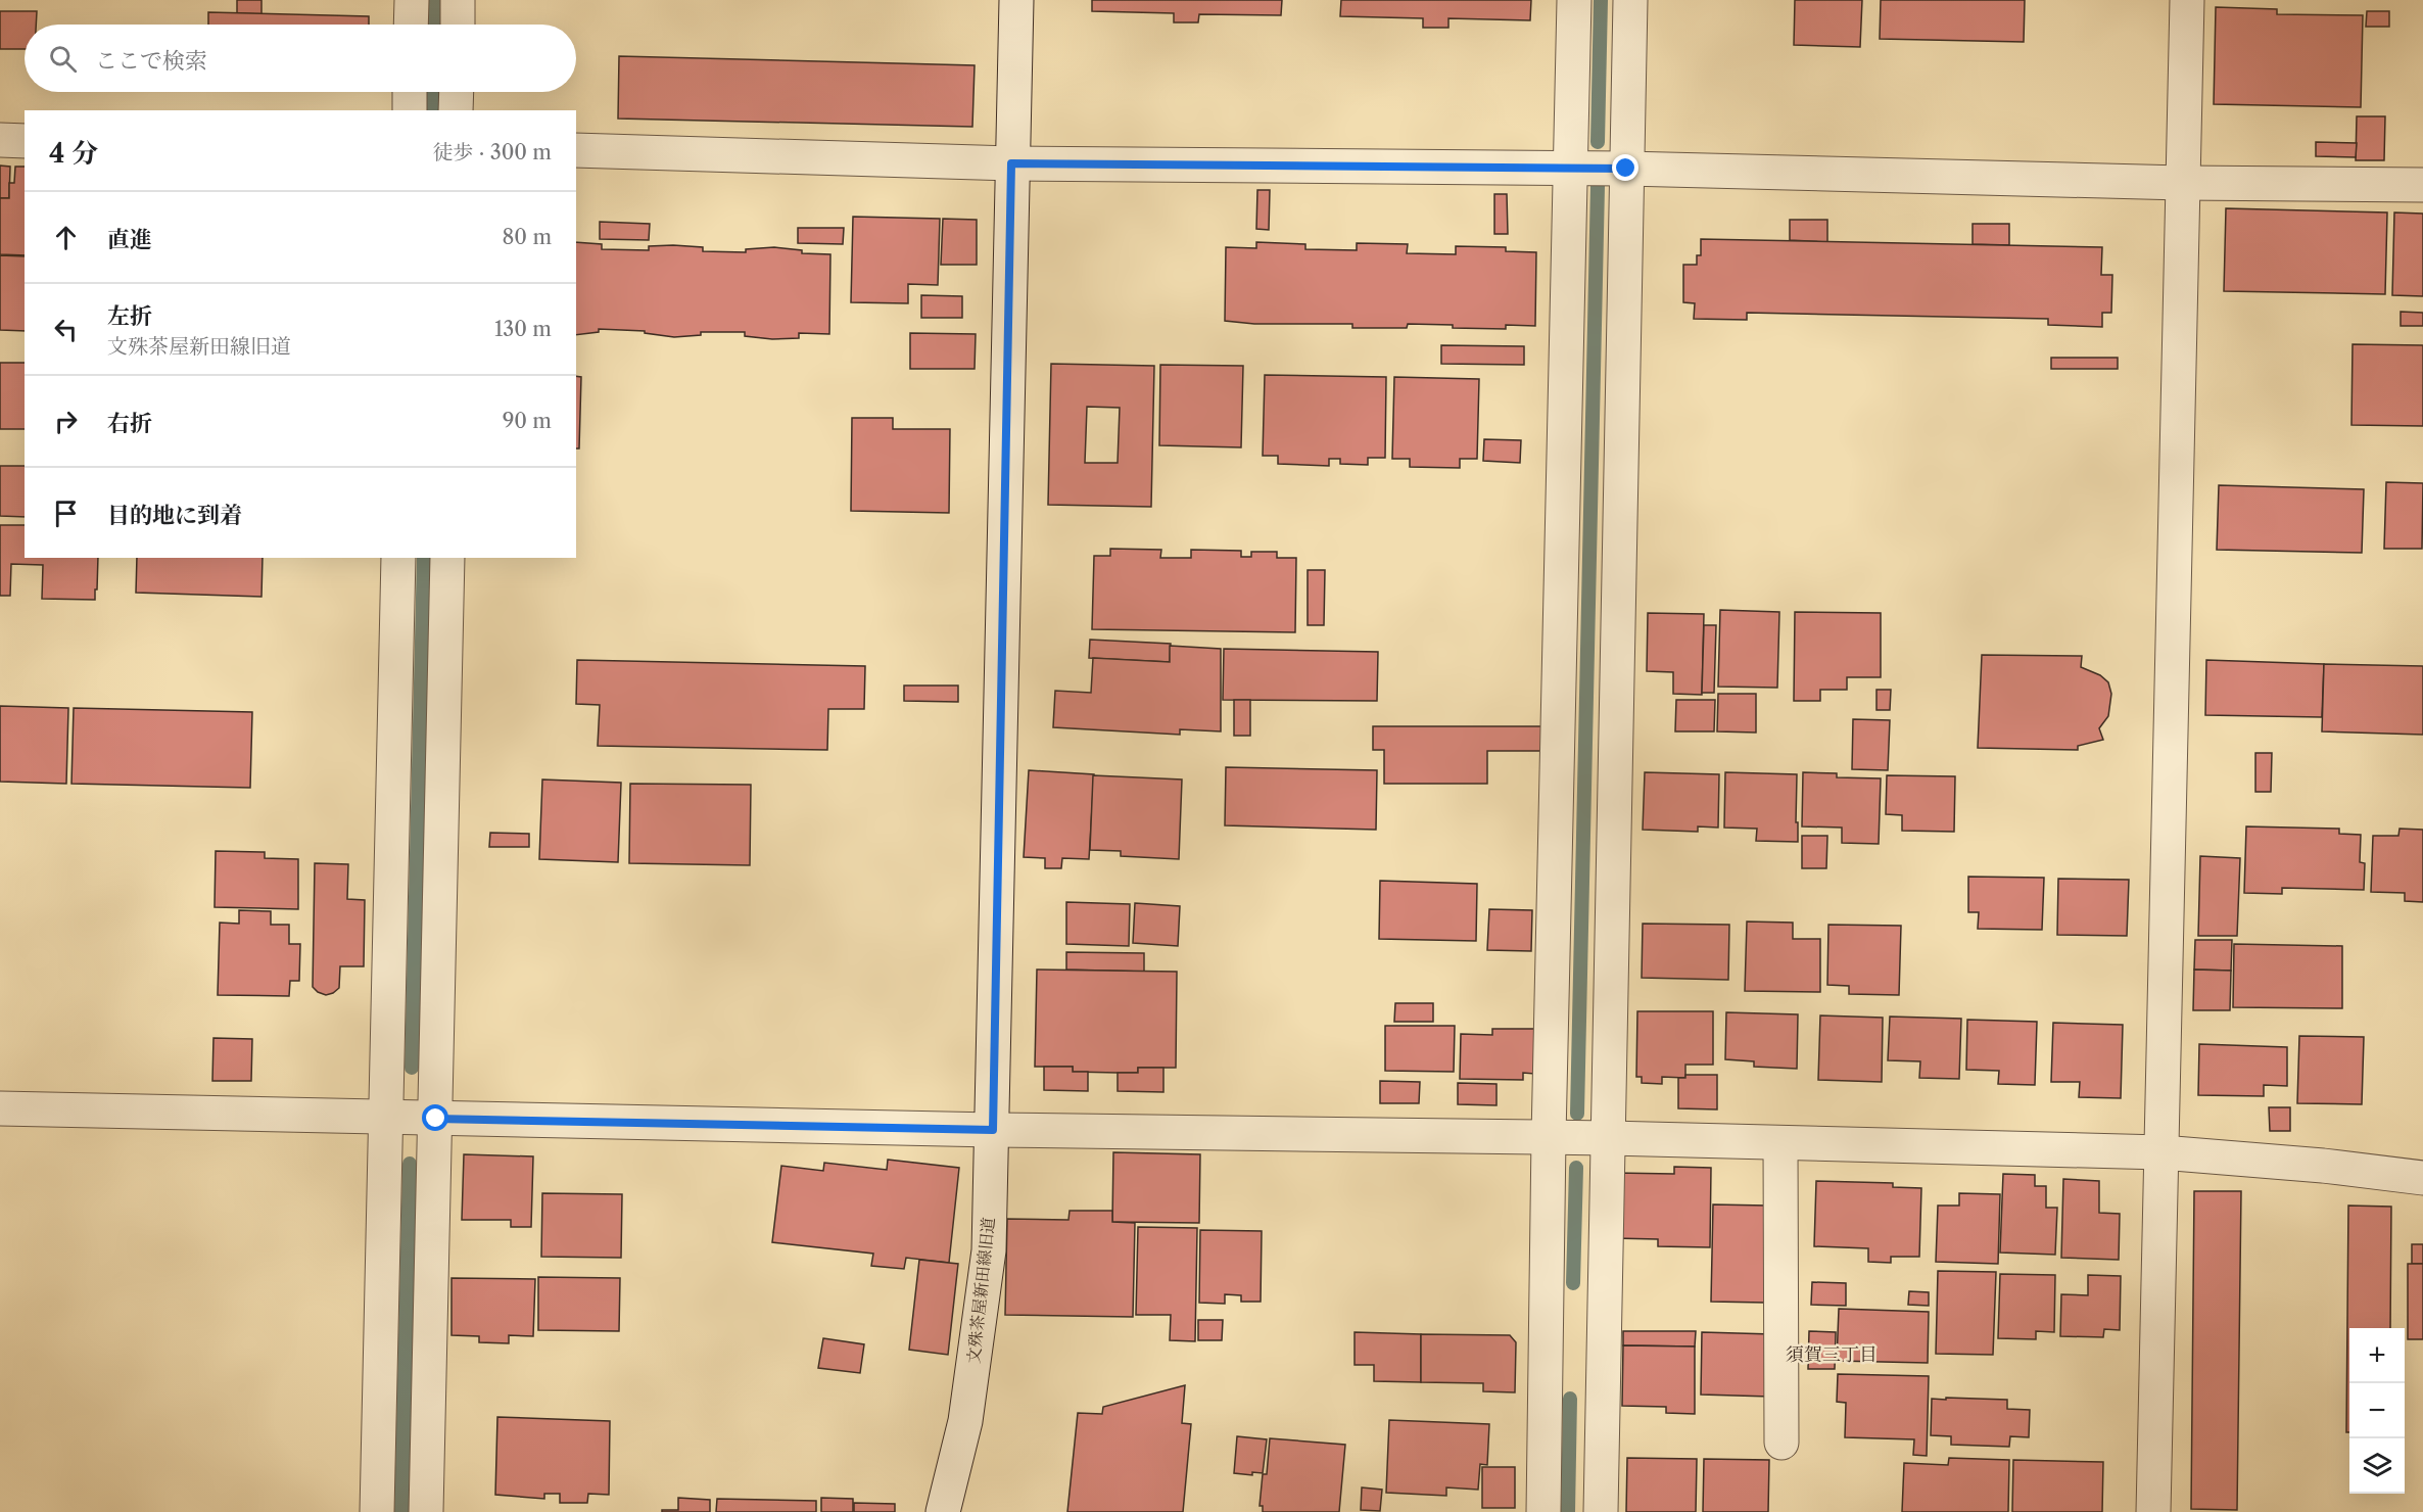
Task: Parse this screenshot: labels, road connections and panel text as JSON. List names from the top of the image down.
{
  "streets": {
    "street": ["文殊茶屋新田線旧道"]
  },
  "districts": ["須賀三丁目"],
  "page": {
    "search": "ここで検索",
    "heading": ["4 分", "徒歩 · 300 m"],
    "list": [
      ["直進", "80 m"],
      ["左折", "文殊茶屋新田線旧道", "130 m"],
      ["右折", "90 m"],
      "目的地に到着"
    ],
    "map_buttons": ["+", "−"]
  }
}
